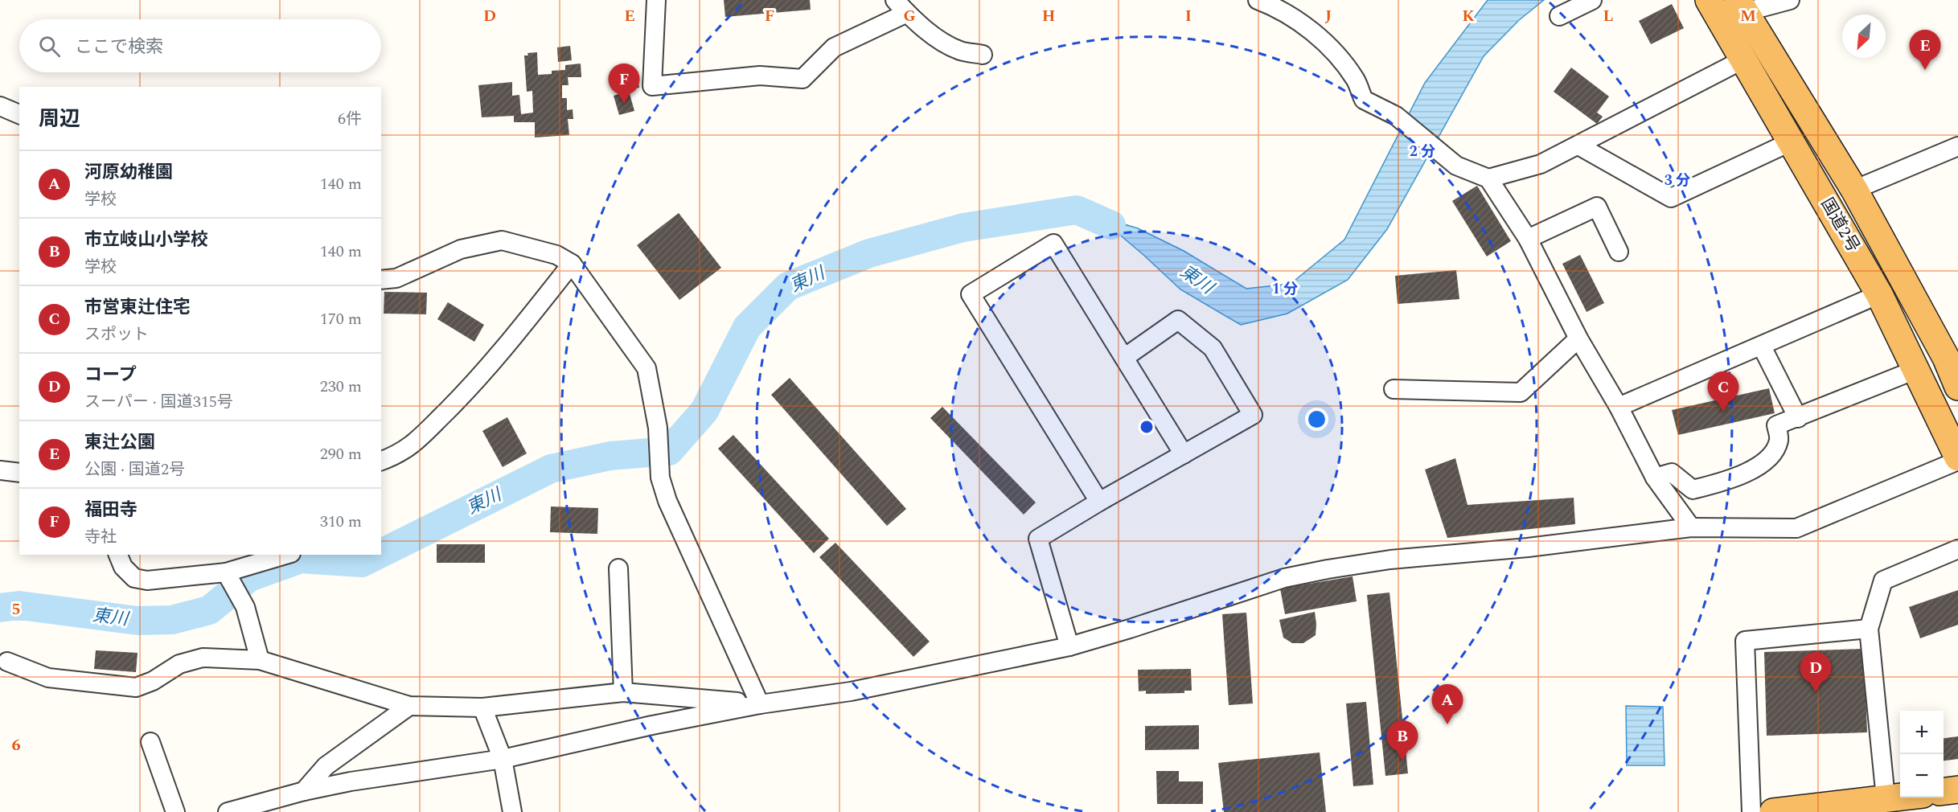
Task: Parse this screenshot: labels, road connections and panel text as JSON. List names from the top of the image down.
{
  "streets": {
    "highway": ["国道2号"]
  },
  "water": ["東川"],
  "north": "bottom left",
  "page": {
    "search": "ここで検索",
    "pins": [
      "E",
      "F",
      "C",
      "D",
      "A",
      "B"
    ],
    "heading": ["周辺", "6件"],
    "list": [
      {
        "mark": "A",
        "name": "河原幼稚園",
        "note": "学校",
        "value": "140 m"
      },
      {
        "mark": "B",
        "name": "市立岐山小学校",
        "note": "学校",
        "value": "140 m"
      },
      {
        "mark": "C",
        "name": "市営東辻住宅",
        "note": "スポット",
        "value": "170 m"
      },
      {
        "mark": "D",
        "name": "コープ",
        "note": "スーパー · 国道315号",
        "value": "230 m"
      },
      {
        "mark": "E",
        "name": "東辻公園",
        "note": "公園 · 国道2号",
        "value": "290 m"
      },
      {
        "mark": "F",
        "name": "福田寺",
        "note": "寺社",
        "value": "310 m"
      }
    ],
    "map_buttons": ["+", "−"]
  },
  "grid": {
    "columns": [
      "D",
      "E",
      "F",
      "G",
      "H",
      "I",
      "J",
      "K",
      "L",
      "M"
    ],
    "rows": ["5", "6"]
  },
  "rings": ["2 分", "3 分", "1 分"]
}
